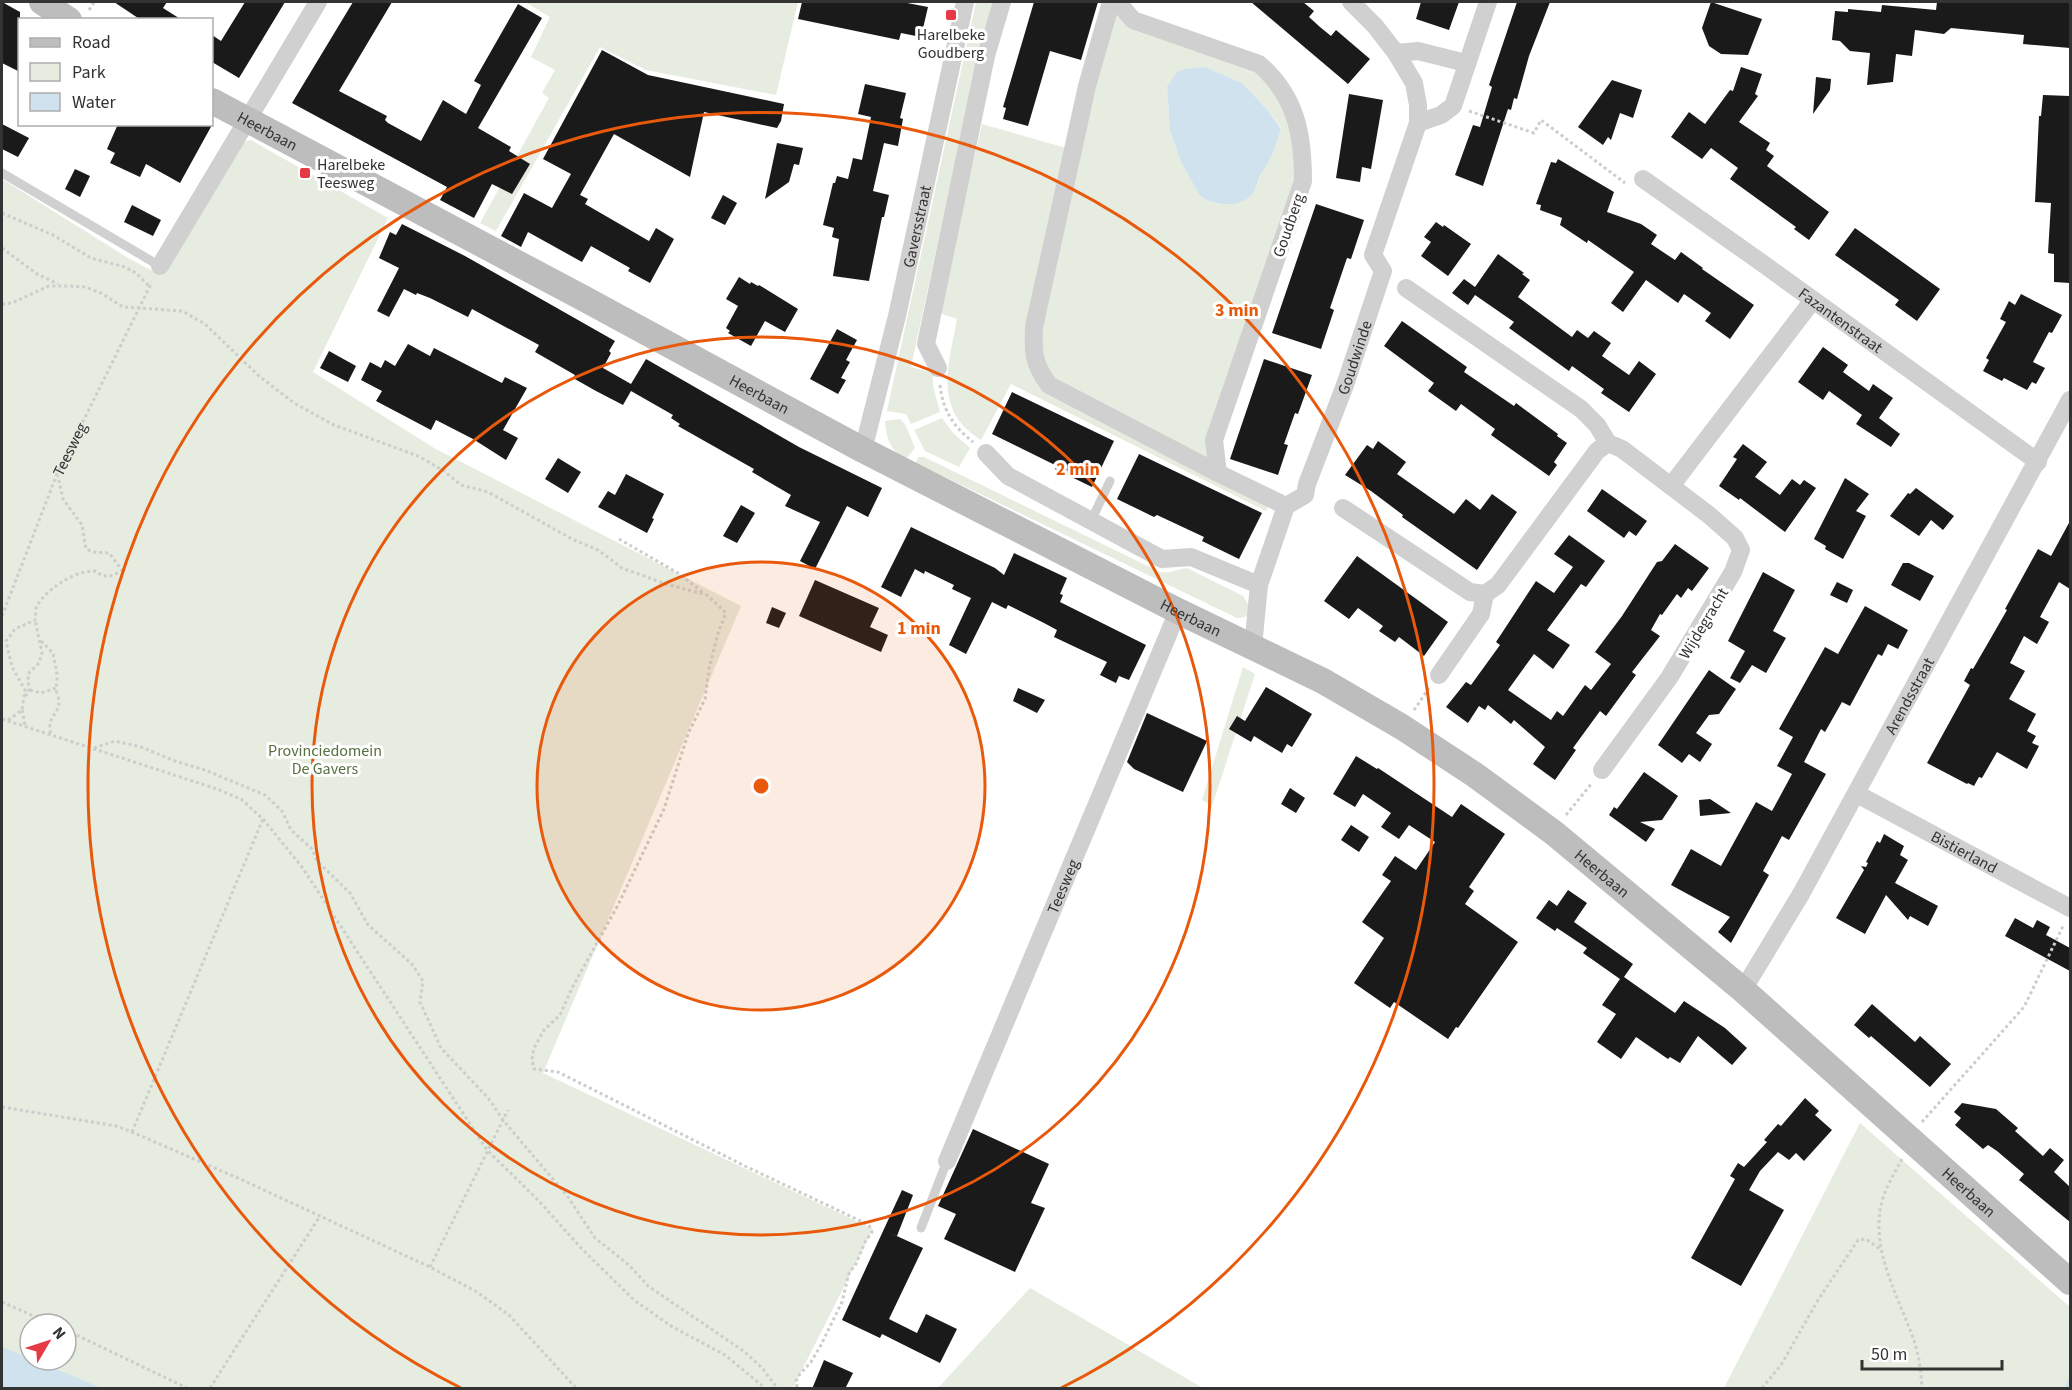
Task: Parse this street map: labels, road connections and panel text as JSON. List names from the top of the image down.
{
  "streets": {
    "street": [
      "Heerbaan",
      "Goudberg",
      "Gaversstraat",
      "Fazantenstraat",
      "Goudwinde",
      "Teesweg",
      "Wijdegracht",
      "Arendsstraat",
      "Bistierland"
    ]
  },
  "crossings": [
    ["Heerbaan", "Gaversstraat"],
    ["Heerbaan", "Goudwinde"],
    ["Heerbaan", "Teesweg"],
    ["Heerbaan", "Arendsstraat"],
    ["Fazantenstraat", "Arendsstraat"],
    ["Arendsstraat", "Bistierland"]
  ],
  "parks": ["Provinciedomein De Gavers"],
  "places": {
    "transit": ["Harelbeke Goudberg", "Harelbeke Teesweg"]
  },
  "legend": ["Road", "Park", "Water"],
  "scale_bar": "50 m",
  "north": "top right",
  "rings": ["3 min", "2 min", "1 min"]
}
